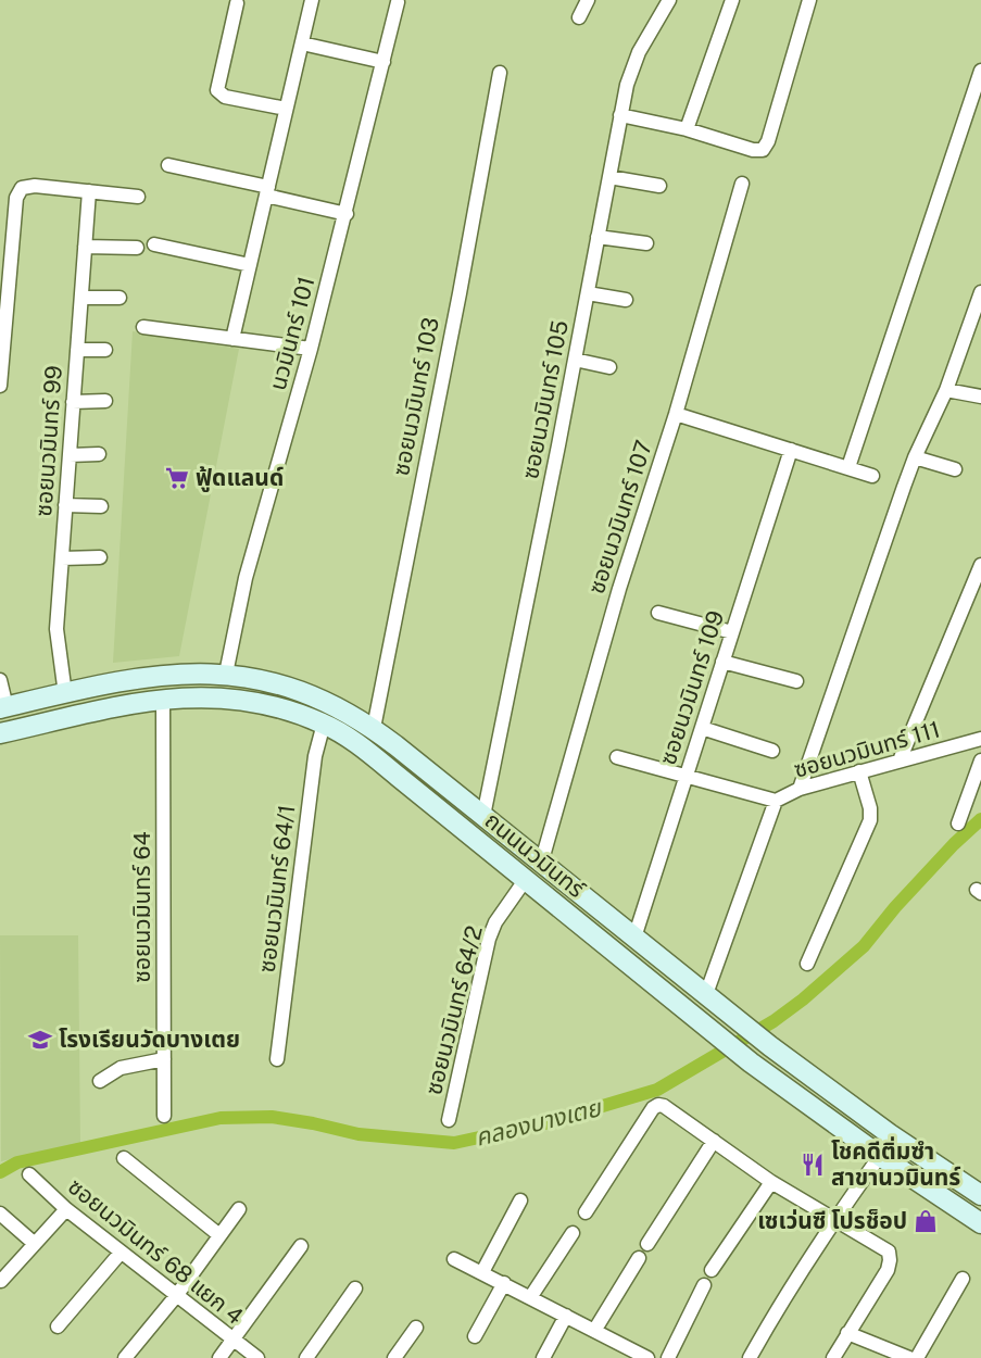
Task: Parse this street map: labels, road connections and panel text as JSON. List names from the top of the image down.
{
  "streets": {
    "main road": ["ถนนนวมินทร์"],
    "street": [
      "นวมินทร์ 101",
      "ซอยนวมินทร์ 103",
      "ซอยนวมินทร์ 105",
      "ซอยนวมินทร์ 99",
      "ซอยนวมินทร์ 107",
      "ซอยนวมินทร์ 109",
      "ซอยนวมินทร์ 111",
      "ซอยนวมินทร์ 64/1",
      "ซอยนวมินทร์ 64",
      "ซอยนวมินทร์ 64/2",
      "ซอยนวมินทร์ 68 แยก 4"
    ]
  },
  "crossings": [
    ["นวมินทร์ 101", "ถนนนวมินทร์"],
    ["ซอยนวมินทร์ 103", "ถนนนวมินทร์"],
    ["ซอยนวมินทร์ 105", "ถนนนวมินทร์"],
    ["ซอยนวมินทร์ 99", "ถนนนวมินทร์"],
    ["ซอยนวมินทร์ 107", "ถนนนวมินทร์"],
    ["ซอยนวมินทร์ 109", "ถนนนวมินทร์"],
    ["ซอยนวมินทร์ 111", "ถนนนวมินทร์"],
    ["ถนนนวมินทร์", "ซอยนวมินทร์ 64/1"],
    ["ถนนนวมินทร์", "ซอยนวมินทร์ 64"],
    ["ถนนนวมินทร์", "ซอยนวมินทร์ 64/2"]
  ],
  "water": ["คลองบางเตย"],
  "places": {
    "supermarket": ["ฟู้ดแลนด์"],
    "school or university": ["โรงเรียนวัดบางเตย"],
    "restaurant": ["โชคดีติ่มซำ สาขานวมินทร์"],
    "shop": ["เซเว่นซี โปรช็อป"]
  }
}
